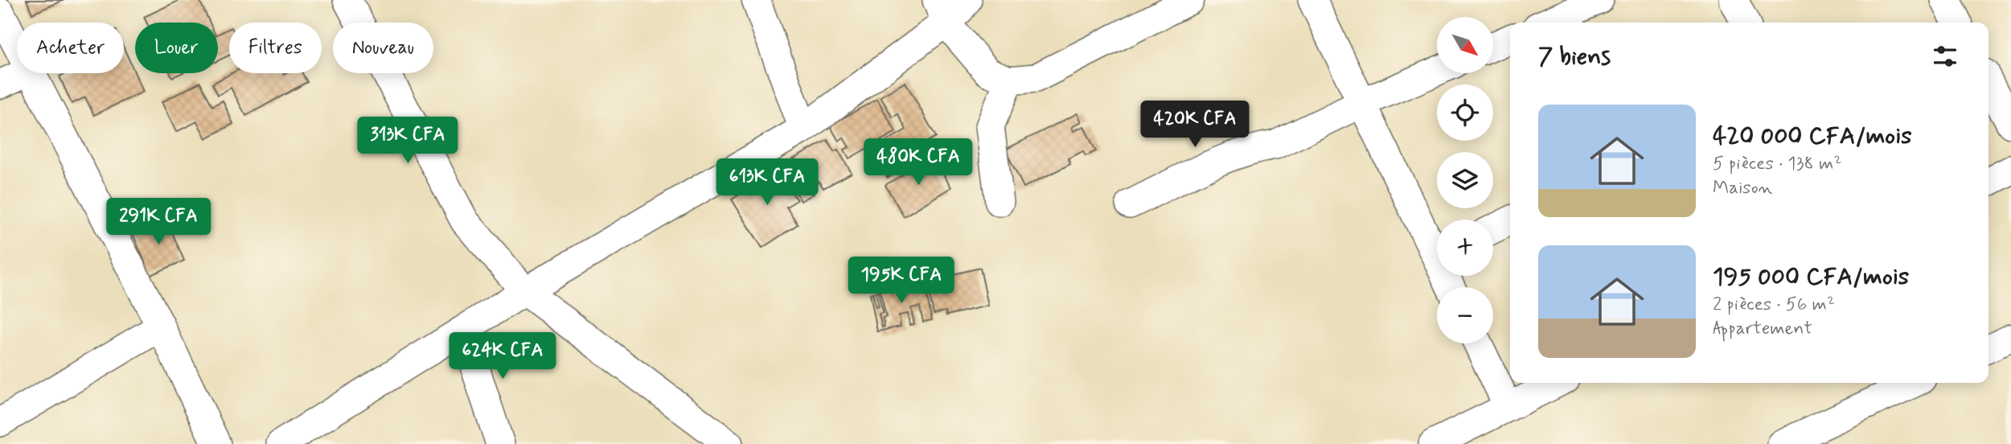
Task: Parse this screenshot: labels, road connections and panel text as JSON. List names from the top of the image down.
{
  "north": "bottom right",
  "page": {
    "map_buttons": ["+", "−"],
    "chip": [
      "Acheter",
      "Louer",
      "Filtres",
      "Nouveau"
    ],
    "heading": "7 biens",
    "list": [
      {
        "name": "420 000 CFA/mois",
        "note": "5 pièces · 138 m² · Maison"
      },
      {
        "name": "195 000 CFA/mois",
        "note": "2 pièces · 56 m² · Appartement"
      }
    ],
    "price": [
      "420K CFA",
      "313K CFA",
      "480K CFA",
      "613K CFA",
      "291K CFA",
      "195K CFA",
      "624K CFA"
    ]
  }
}
